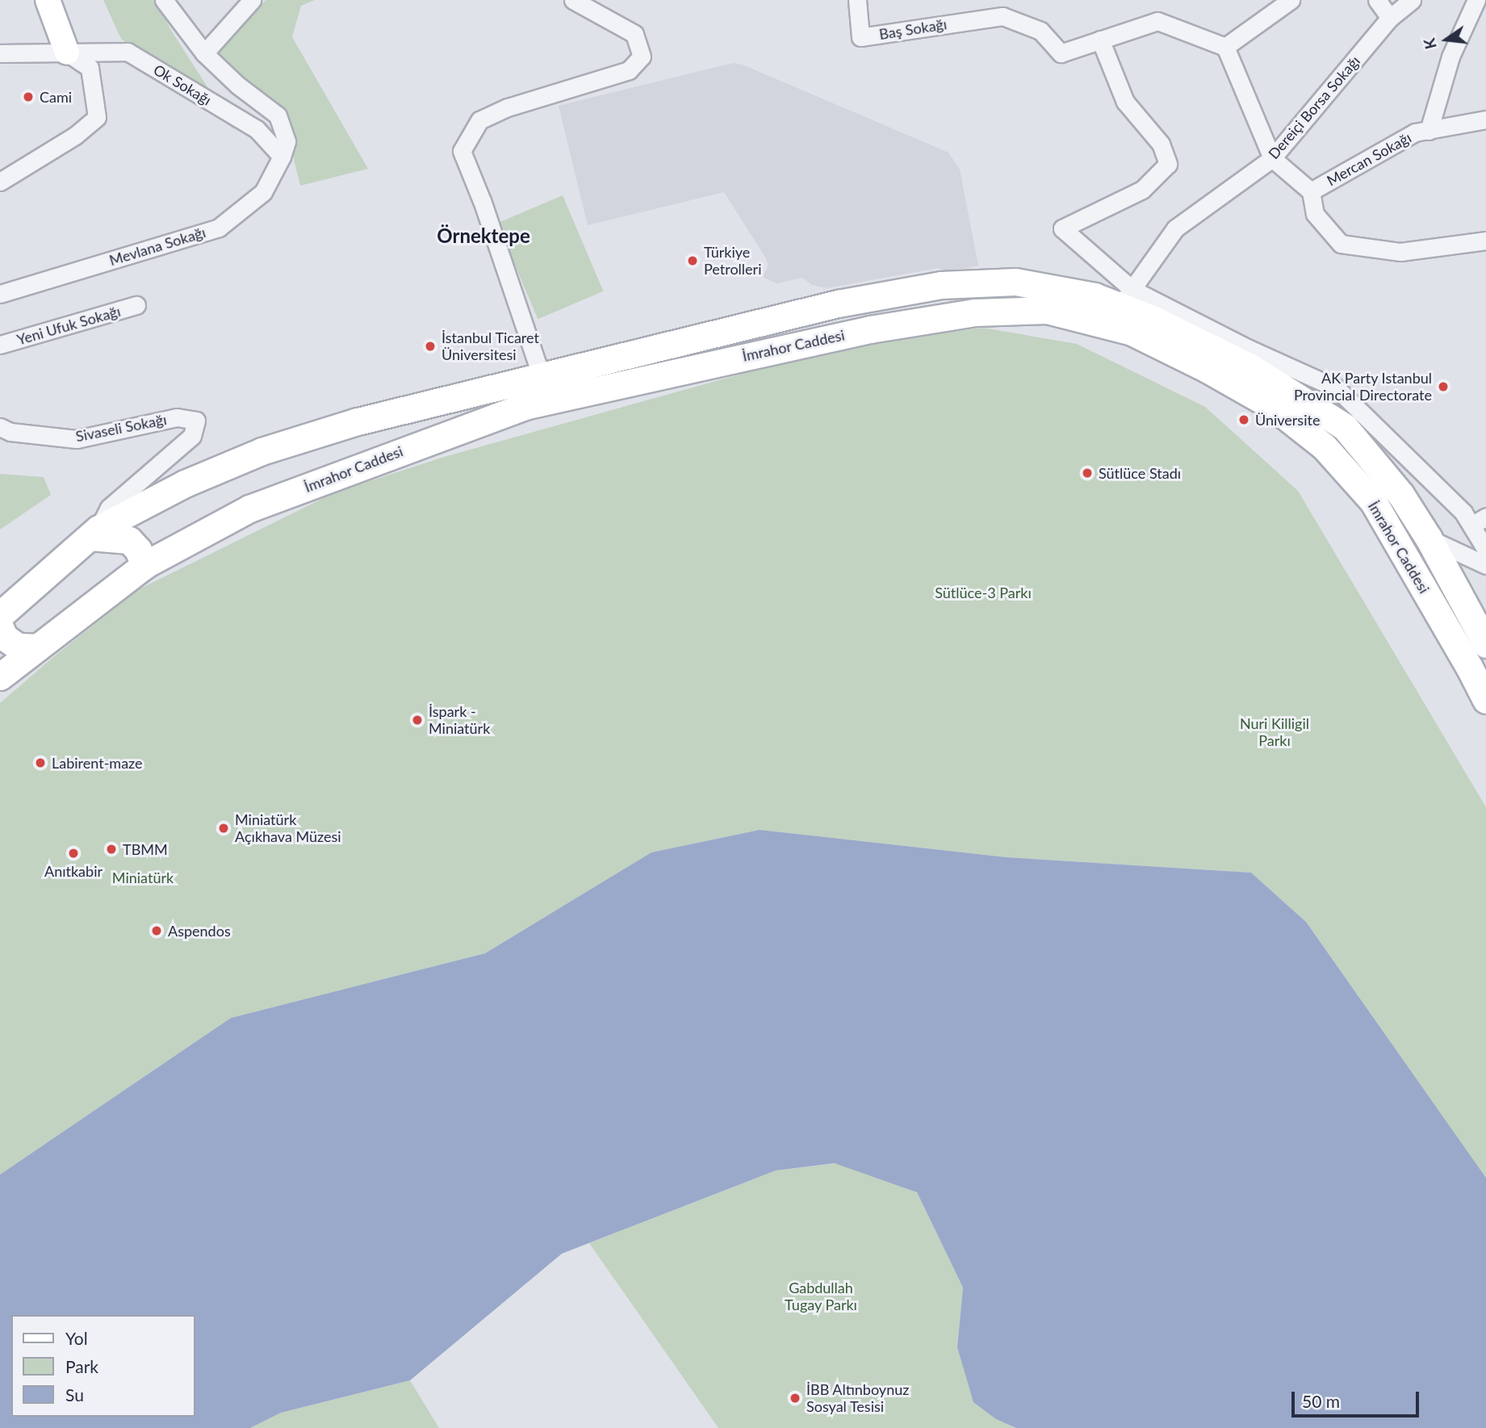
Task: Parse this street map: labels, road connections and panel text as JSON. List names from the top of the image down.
{
  "streets": {
    "main road": ["İmrahor Caddesi"],
    "street": [
      "Baş Sokağı",
      "Ok Sokağı",
      "Dereiçi Borsa Sokağı",
      "Mercan Sokağı",
      "Mevlana Sokağı",
      "Yeni Ufuk Sokağı",
      "Sivaseli Sokağı"
    ]
  },
  "crossings": [
    ["Ok Sokağı", "Mevlana Sokağı"],
    ["Dereiçi Borsa Sokağı", "İmrahor Caddesi"],
    ["İmrahor Caddesi", "Sivaseli Sokağı"]
  ],
  "districts": ["Örnektepe"],
  "parks": [
    "Sütlüce-3 Parkı",
    "Nuri Killigil Parkı",
    "Miniatürk",
    "Gabdullah Tugay Parkı"
  ],
  "places": [
    "Cami",
    "Türkiye Petrolleri",
    "İstanbul Ticaret Üniversitesi",
    "AK Party Istanbul Provincial Directorate",
    "Üniversite",
    "Sütlüce Stadı",
    "İspark - Miniatürk",
    "Labirent-maze",
    "Miniatürk Açıkhava Müzesi",
    "TBMM",
    "Anıtkabir",
    "Aspendos",
    "İBB Altınboynuz Sosyal Tesisi"
  ],
  "legend": ["Yol", "Park", "Su"],
  "scale_bar": "50 m",
  "north": "left"
}
